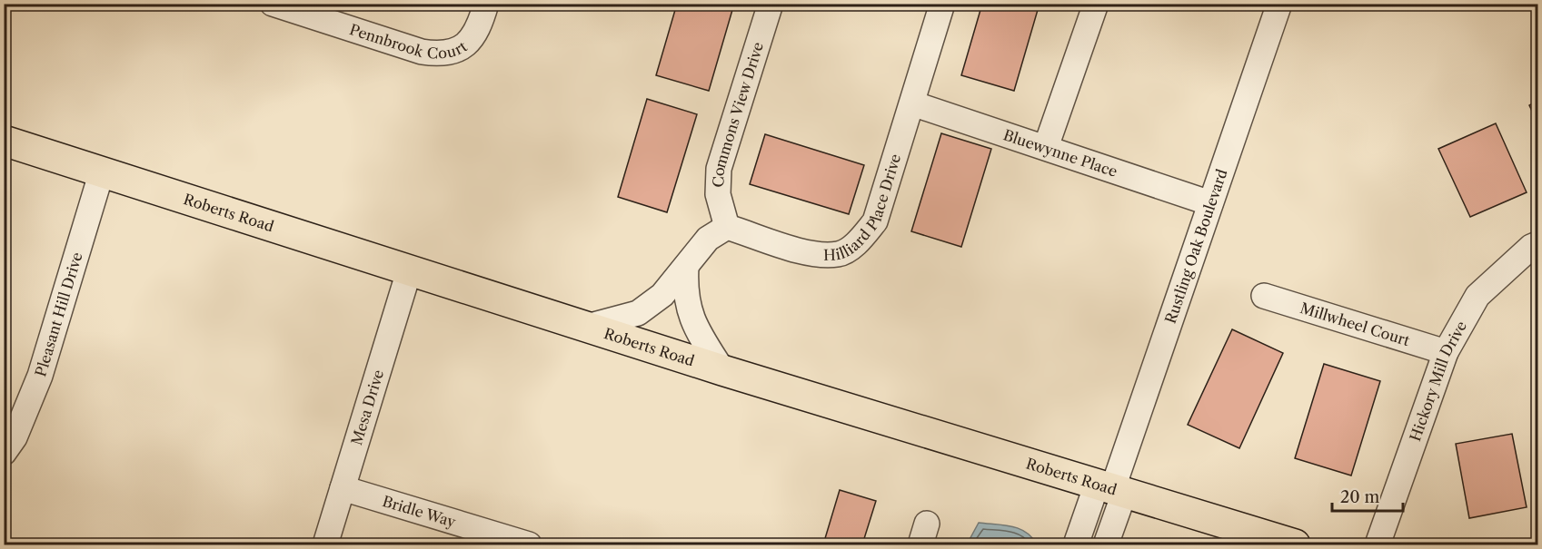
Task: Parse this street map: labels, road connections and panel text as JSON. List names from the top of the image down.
{
  "streets": {
    "main road": ["Roberts Road"],
    "street": [
      "Pennbrook Court",
      "Commons View Drive",
      "Bluewynne Place",
      "Hilliard Place Drive",
      "Rustling Oak Boulevard",
      "Pleasant Hill Drive",
      "Millwheel Court",
      "Hickory Mill Drive",
      "Mesa Drive",
      "Bridle Way"
    ]
  },
  "crossings": [
    ["Commons View Drive", "Hilliard Place Drive"],
    ["Bluewynne Place", "Hilliard Place Drive"],
    ["Bluewynne Place", "Rustling Oak Boulevard"],
    ["Roberts Road", "Rustling Oak Boulevard"],
    ["Roberts Road", "Pleasant Hill Drive"],
    ["Roberts Road", "Mesa Drive"],
    ["Millwheel Court", "Hickory Mill Drive"],
    ["Mesa Drive", "Bridle Way"]
  ],
  "scale_bar": "20 m"
}
